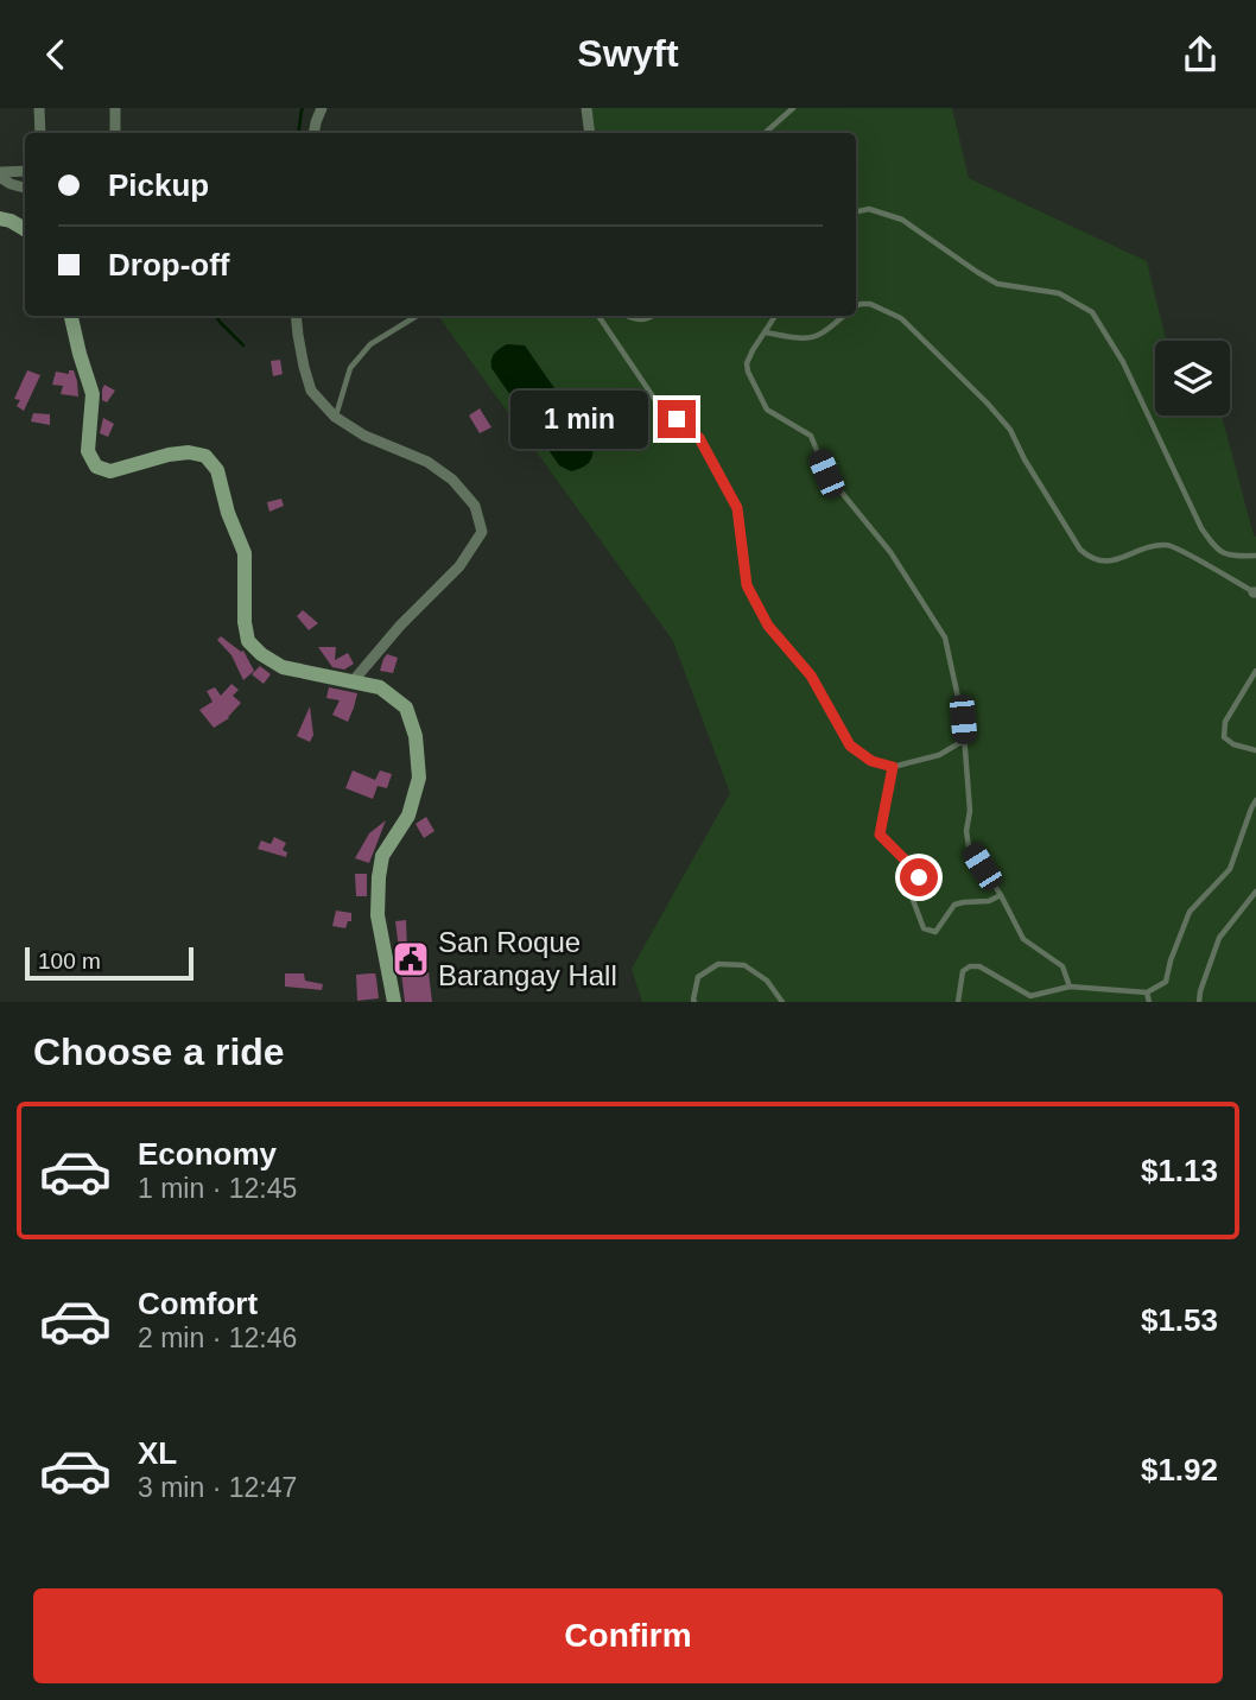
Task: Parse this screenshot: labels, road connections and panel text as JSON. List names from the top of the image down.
{
  "places": {
    "public building": ["San Roque Barangay Hall"]
  },
  "scale_bar": "100 m",
  "page": {
    "header": "Swyft",
    "banner": ["Pickup", "Drop-off"],
    "bubble": "1 min",
    "scale": "100 m",
    "heading": "Choose a ride",
    "list": [
      {
        "name": "Economy",
        "note": "1 min · 12:45",
        "value": "$1.13"
      },
      {
        "name": "Comfort",
        "note": "2 min · 12:46",
        "value": "$1.53"
      },
      {
        "name": "XL",
        "note": "3 min · 12:47",
        "value": "$1.92"
      }
    ],
    "buttons": "Confirm"
  }
}
